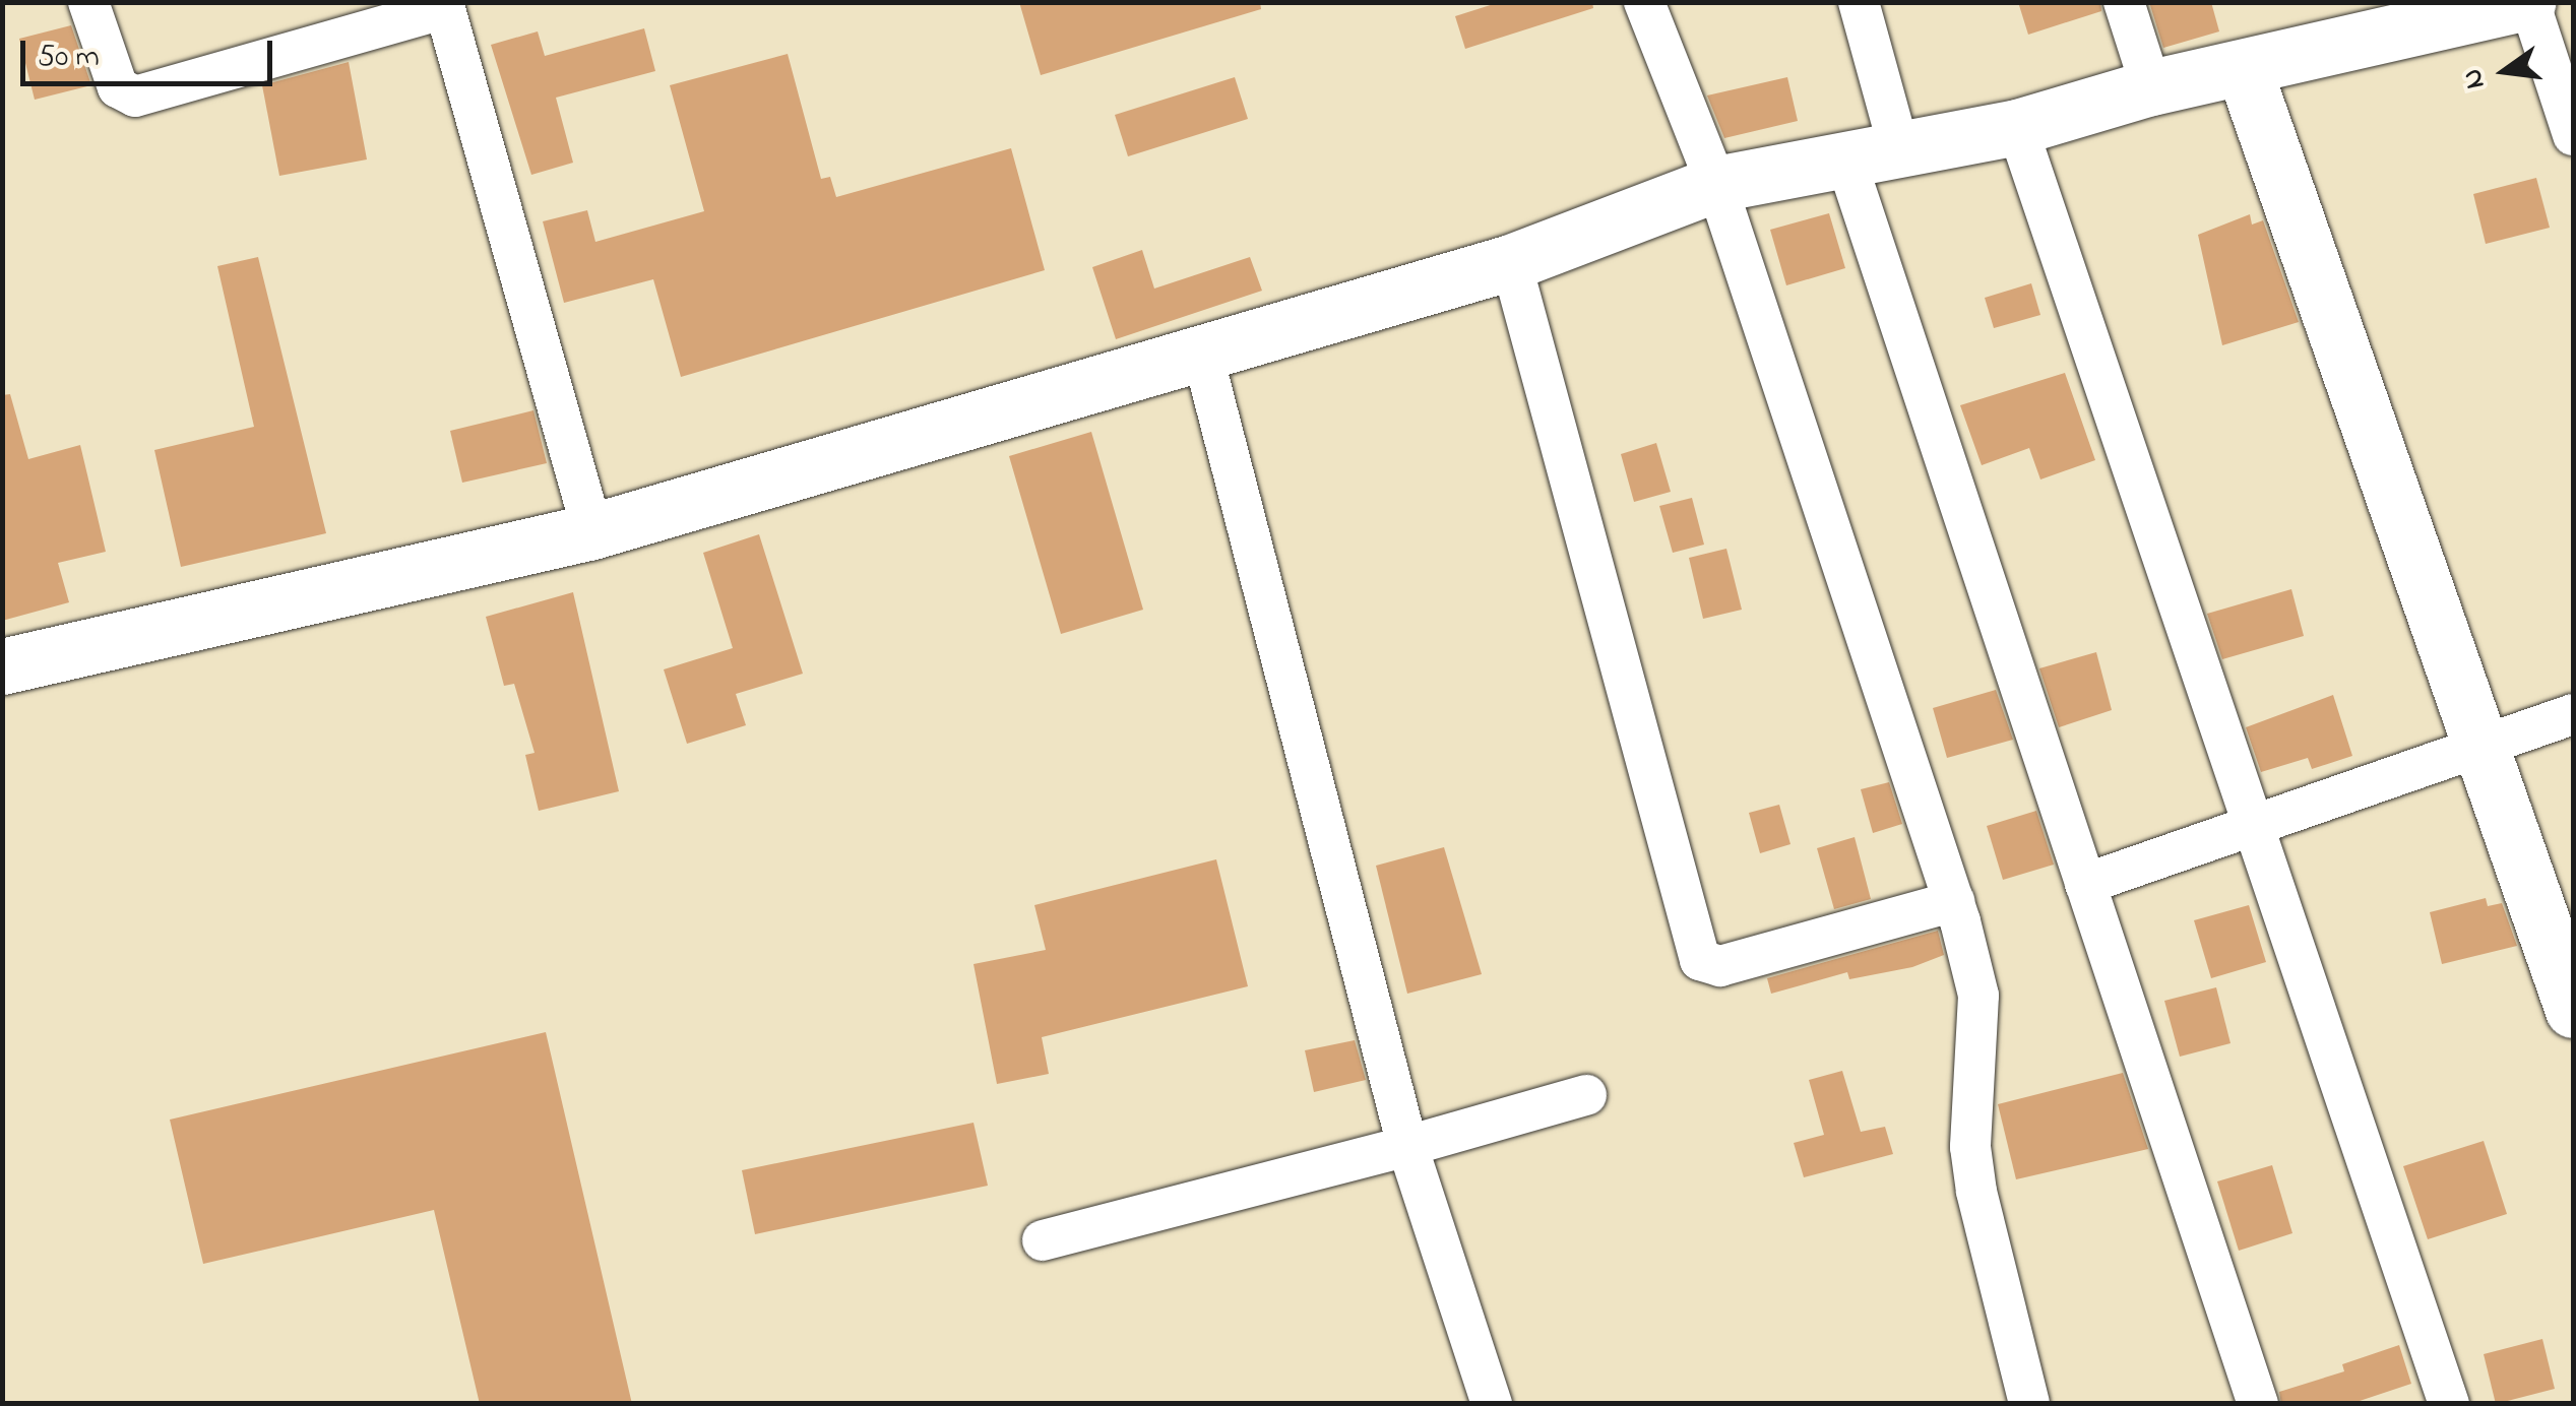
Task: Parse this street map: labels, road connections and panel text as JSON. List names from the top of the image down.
{
  "scale_bar": "50 m",
  "north": "left"
}
